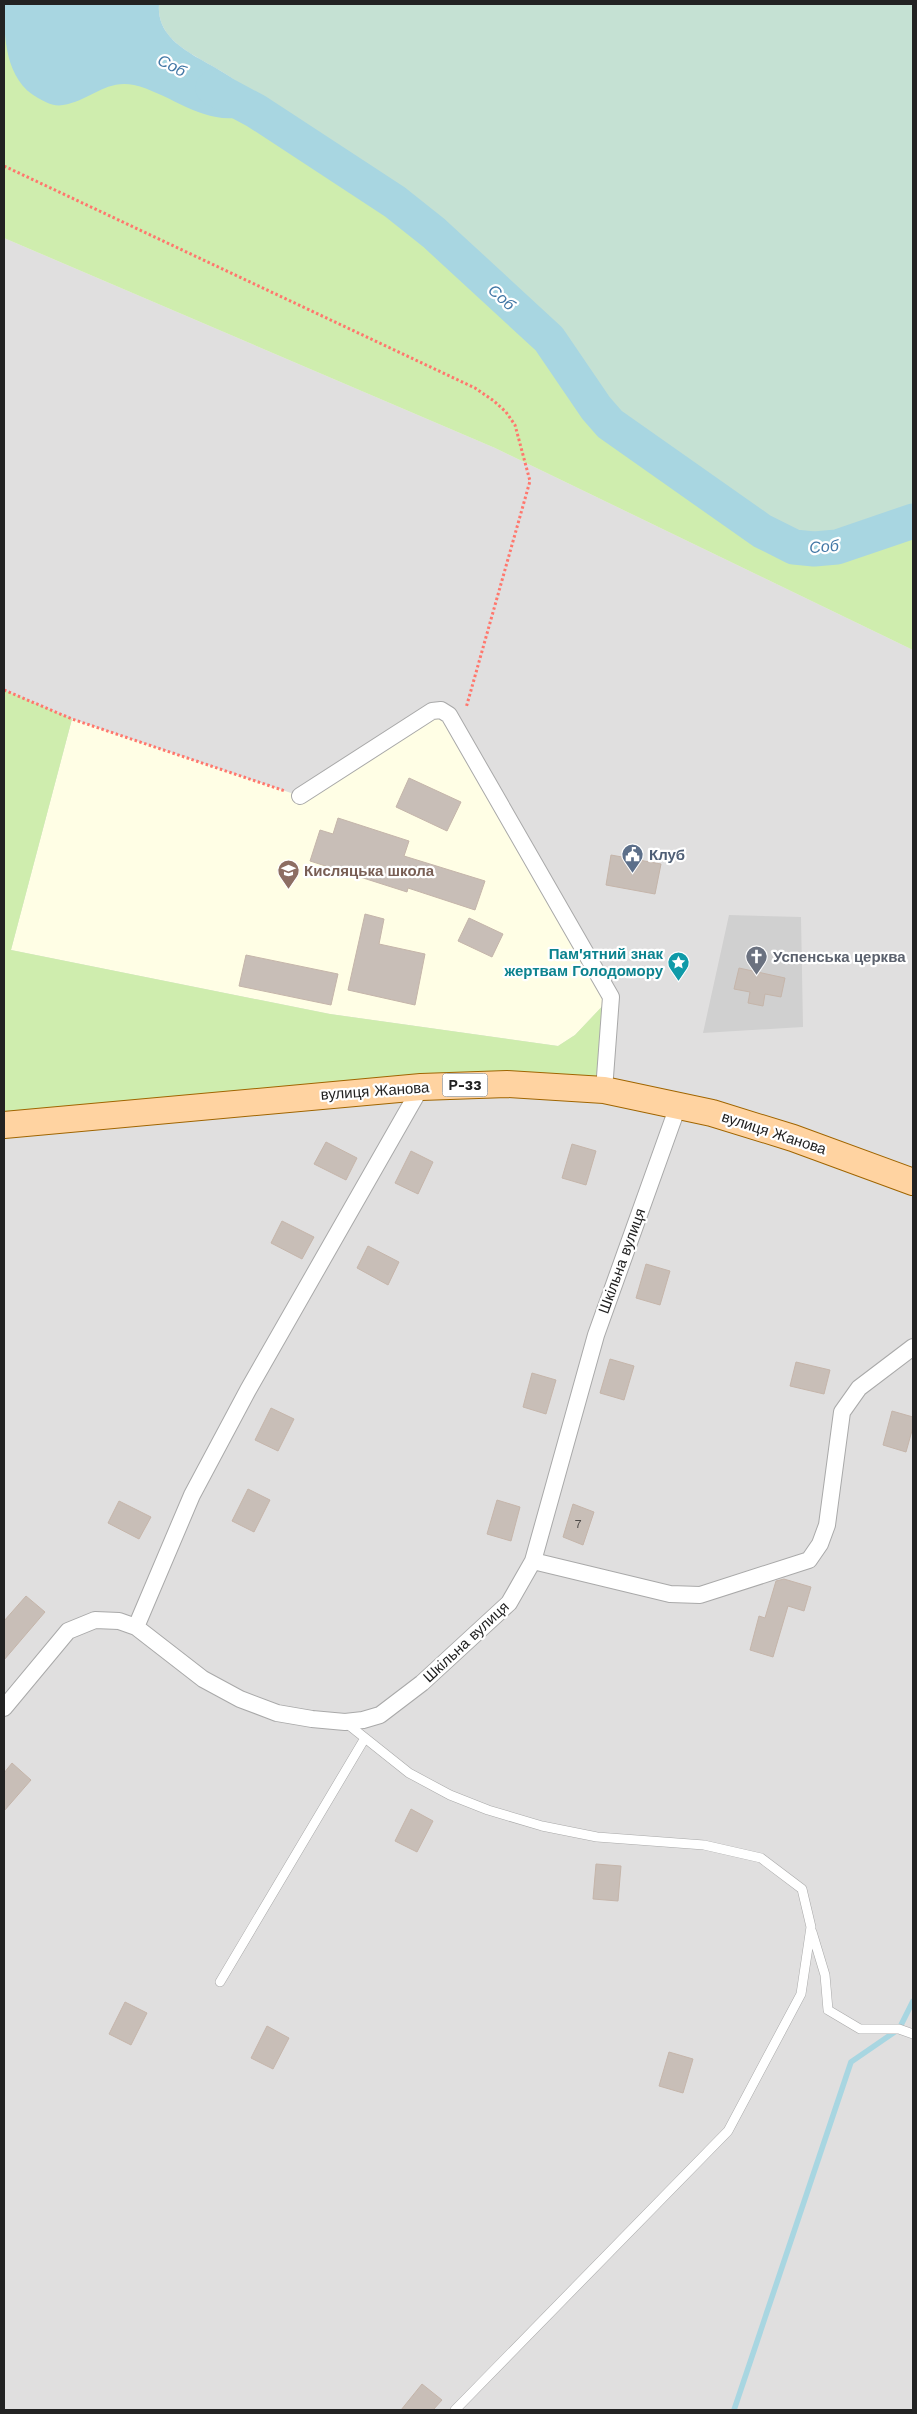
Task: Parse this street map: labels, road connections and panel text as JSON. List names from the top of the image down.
{
  "streets": {
    "main road": ["Р-33", "вулиця Жанова"],
    "street": ["Шкільна вулиця"]
  },
  "crossings": [
    ["вулиця Жанова", "Шкільна вулиця"]
  ],
  "water": ["Соб"],
  "places": {
    "public building": ["Клуб"],
    "school or university": ["Кисляцька школа"],
    "church": ["Успенська церква"],
    "place": ["Пам'ятний знак жертвам Голодомору"]
  },
  "house_numbers": ["7"]
}
